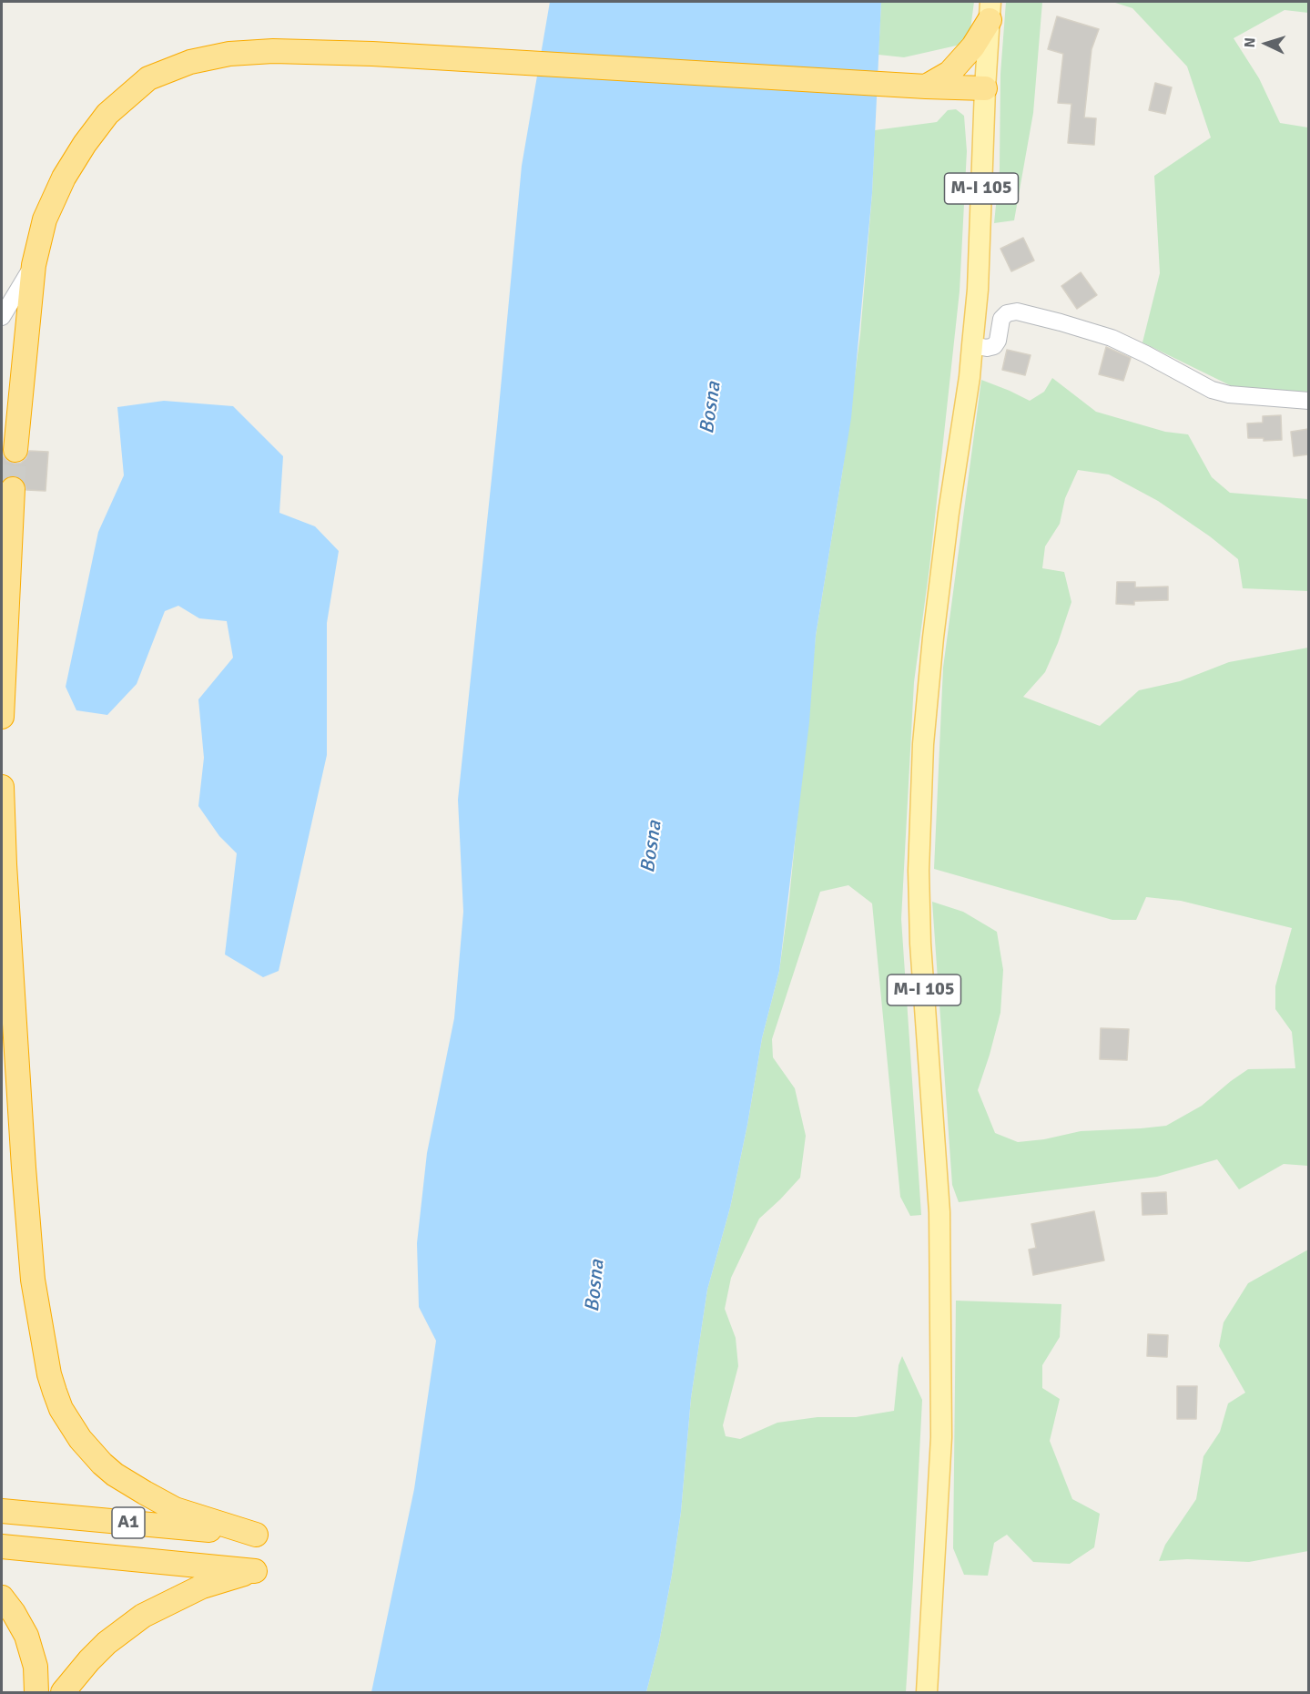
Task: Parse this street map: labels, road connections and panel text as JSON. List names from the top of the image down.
{
  "streets": {
    "highway": ["A1"],
    "main road": ["M-I 105"]
  },
  "water": ["Bosna"],
  "north": "left"
}
